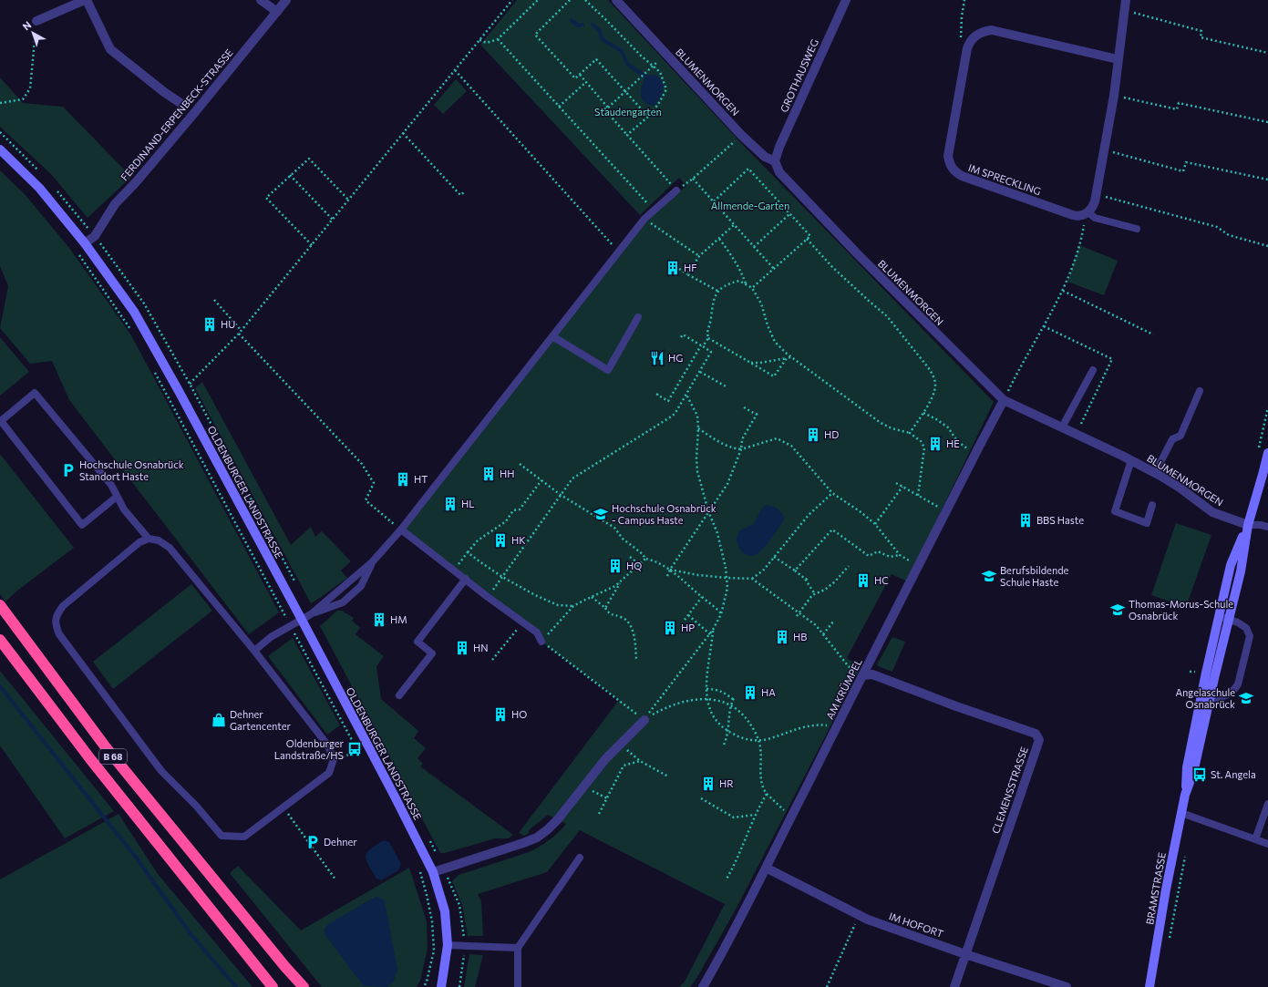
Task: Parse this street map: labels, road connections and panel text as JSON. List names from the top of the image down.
{
  "streets": {
    "highway": ["B 68"],
    "street": [
      "GROTHAUSWEG",
      "BLUMENMORGEN",
      "FERDINAND-ERPENBECK-STRASSE",
      "IM SPRECKLING",
      "OLDENBURGER LANDSTRASSE",
      "AM KRÜMPEL",
      "CLEMENSSTRASSE",
      "BRAMSTRASSE",
      "IM HOFORT"
    ]
  },
  "crossings": [
    ["GROTHAUSWEG", "BLUMENMORGEN"],
    ["BLUMENMORGEN", "AM KRÜMPEL"],
    ["BLUMENMORGEN", "BRAMSTRASSE"],
    ["FERDINAND-ERPENBECK-STRASSE", "OLDENBURGER LANDSTRASSE"],
    ["AM KRÜMPEL", "CLEMENSSTRASSE"],
    ["AM KRÜMPEL", "IM HOFORT"],
    ["CLEMENSSTRASSE", "IM HOFORT"]
  ],
  "parks": ["Staudengarten", "Allmende-Garten"],
  "places": {
    "building": [
      "HF",
      "HU",
      "HD",
      "HE",
      "HH",
      "HT",
      "HL",
      "BBS Haste",
      "HK",
      "HQ",
      "HC",
      "HM",
      "HP",
      "HB",
      "HN",
      "HA",
      "HO",
      "HR"
    ],
    "restaurant": ["HG"],
    "parking": ["Hochschule Osnabrück Standort Haste", "Dehner"],
    "school or university": [
      "Hochschule Osnabrück - Campus Haste",
      "Berufsbildende Schule Haste",
      "Thomas-Morus-Schule Osnabrück",
      "Angelaschule Osnabrück"
    ],
    "shop": ["Dehner Gartencenter"],
    "bus stop": ["Oldenburger Landstraße/HS", "St. Angela"]
  },
  "north": "top left"
}
